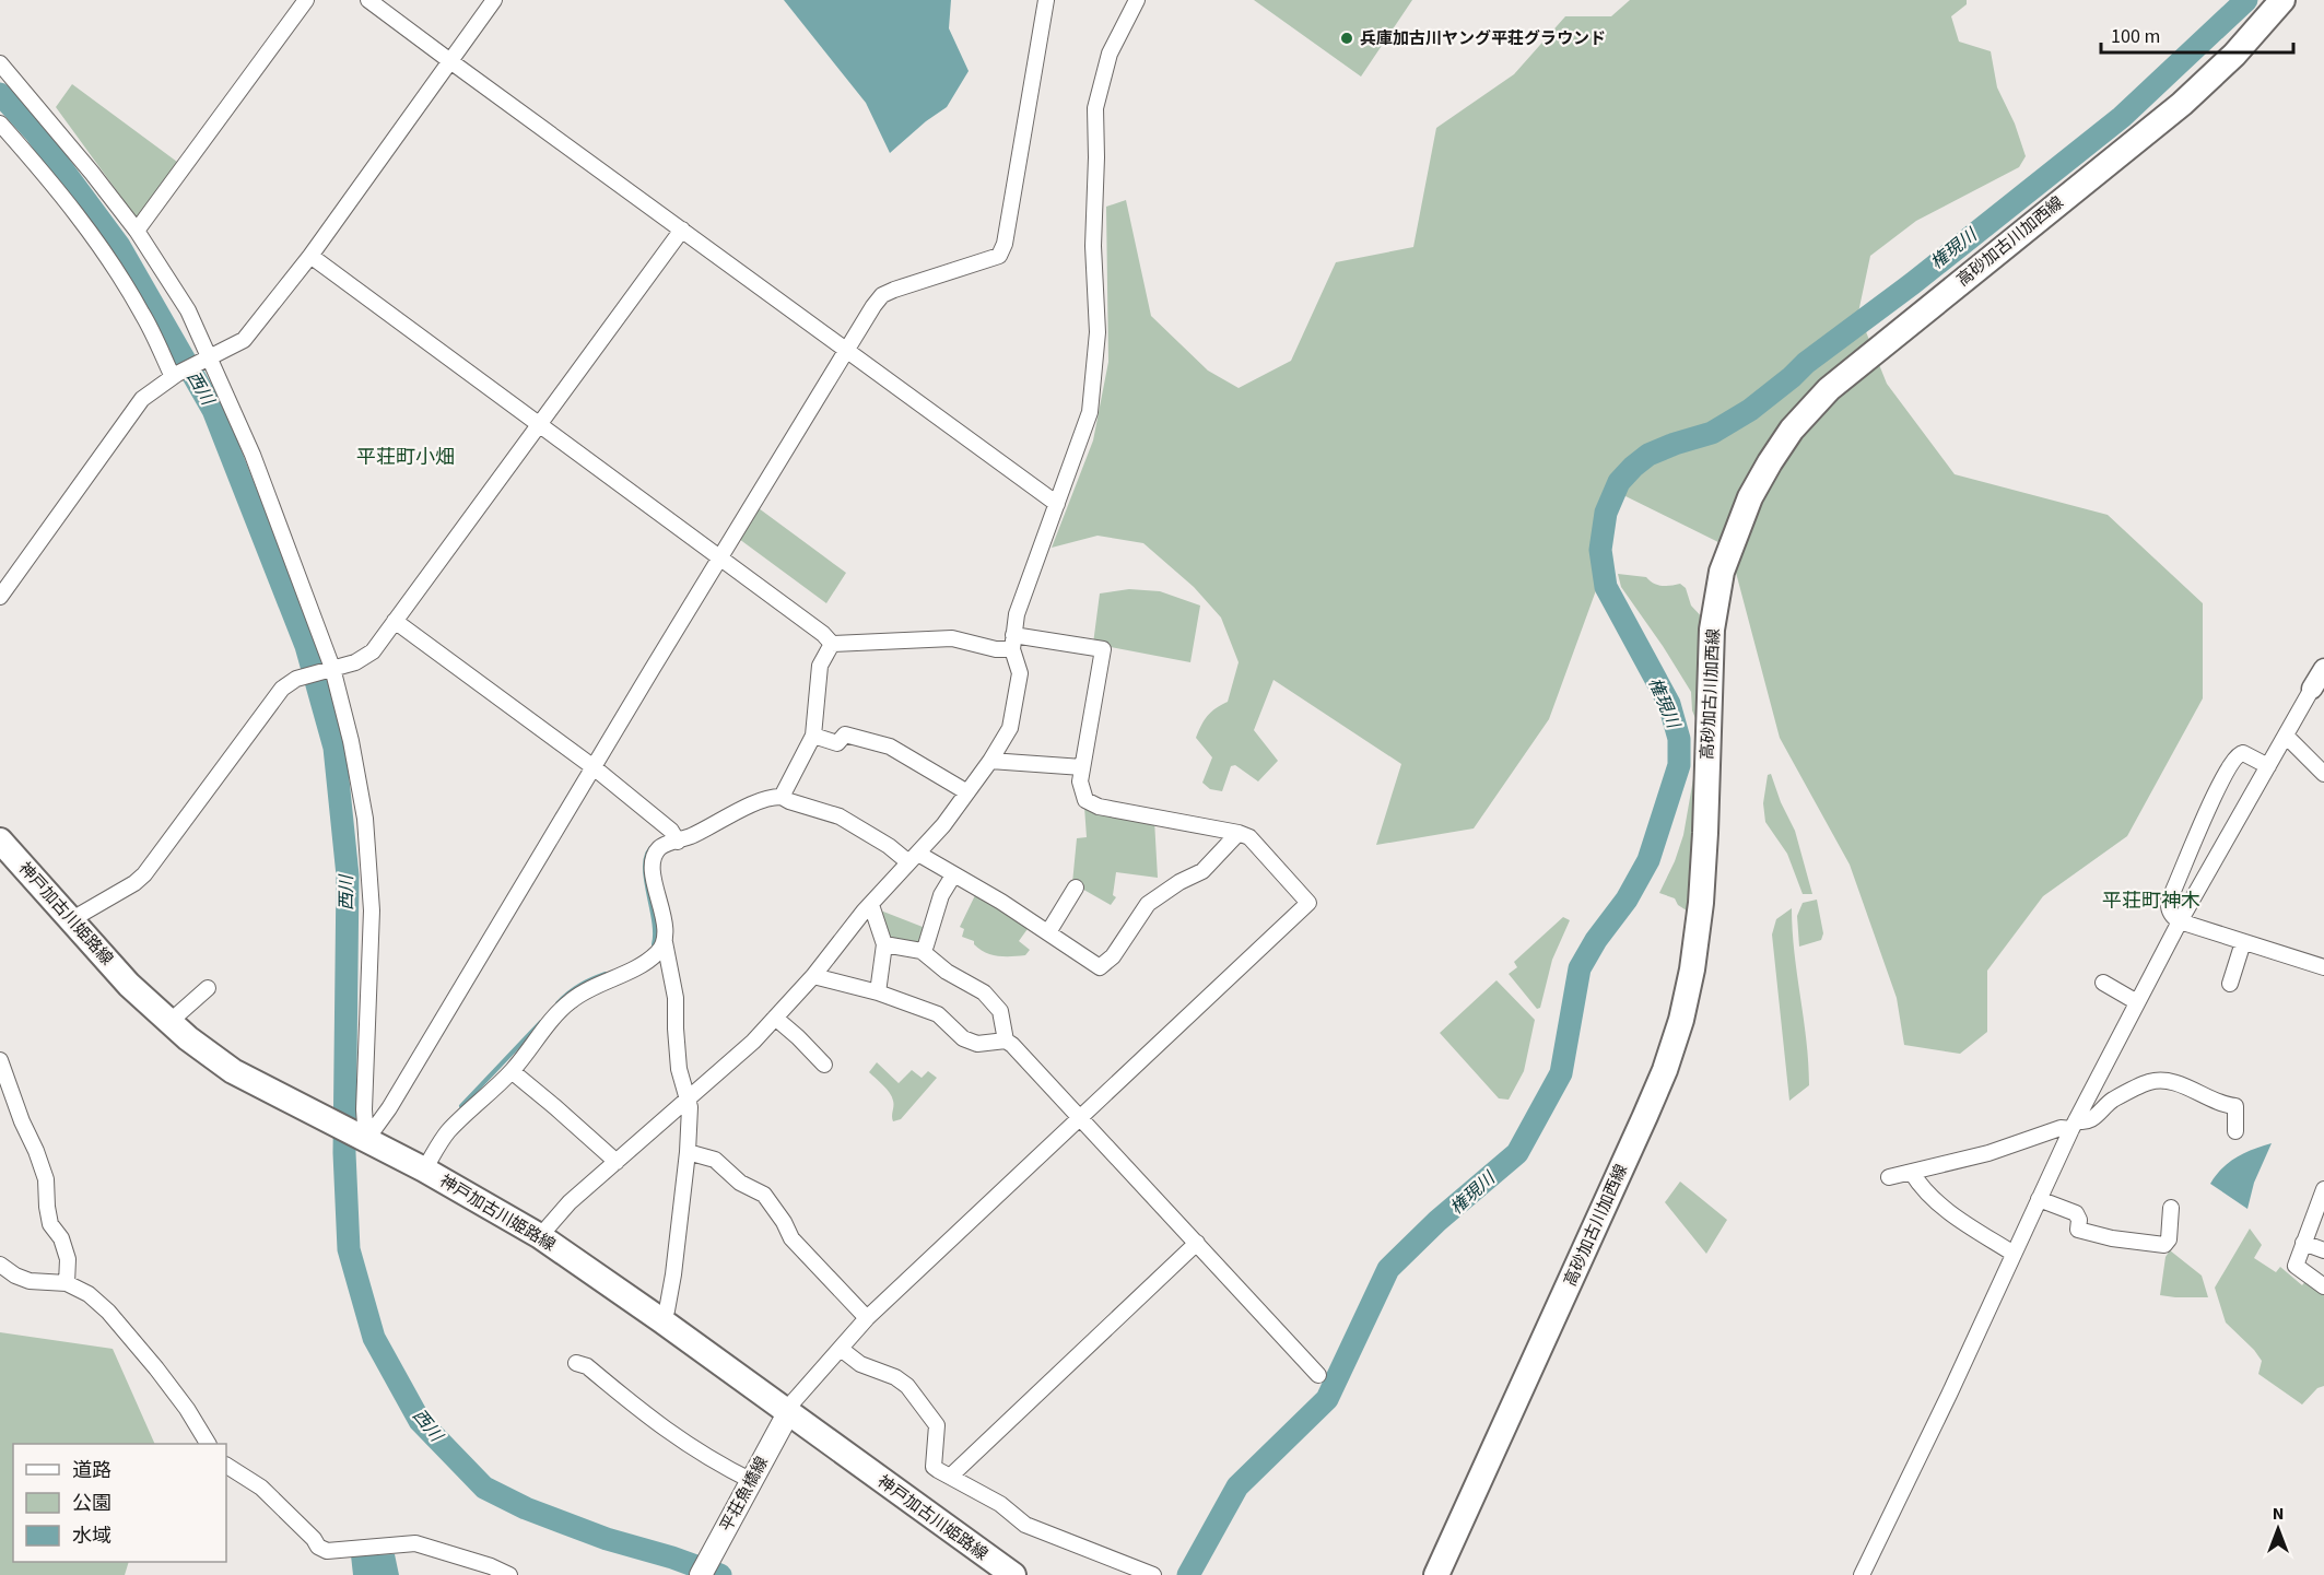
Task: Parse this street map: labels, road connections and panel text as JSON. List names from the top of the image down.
{
  "streets": {
    "main road": ["高砂加古川加西線", "神戸加古川姫路線", "平荘魚橋線"]
  },
  "crossings": [
    ["神戸加古川姫路線", "平荘魚橋線"]
  ],
  "districts": ["平荘町小畑", "平荘町神木"],
  "water": ["権現川", "西川"],
  "places": ["兵庫加古川ヤング平荘グラウンド"],
  "legend": ["道路", "公園", "水域"],
  "scale_bar": "100 m",
  "north": "top"
}
